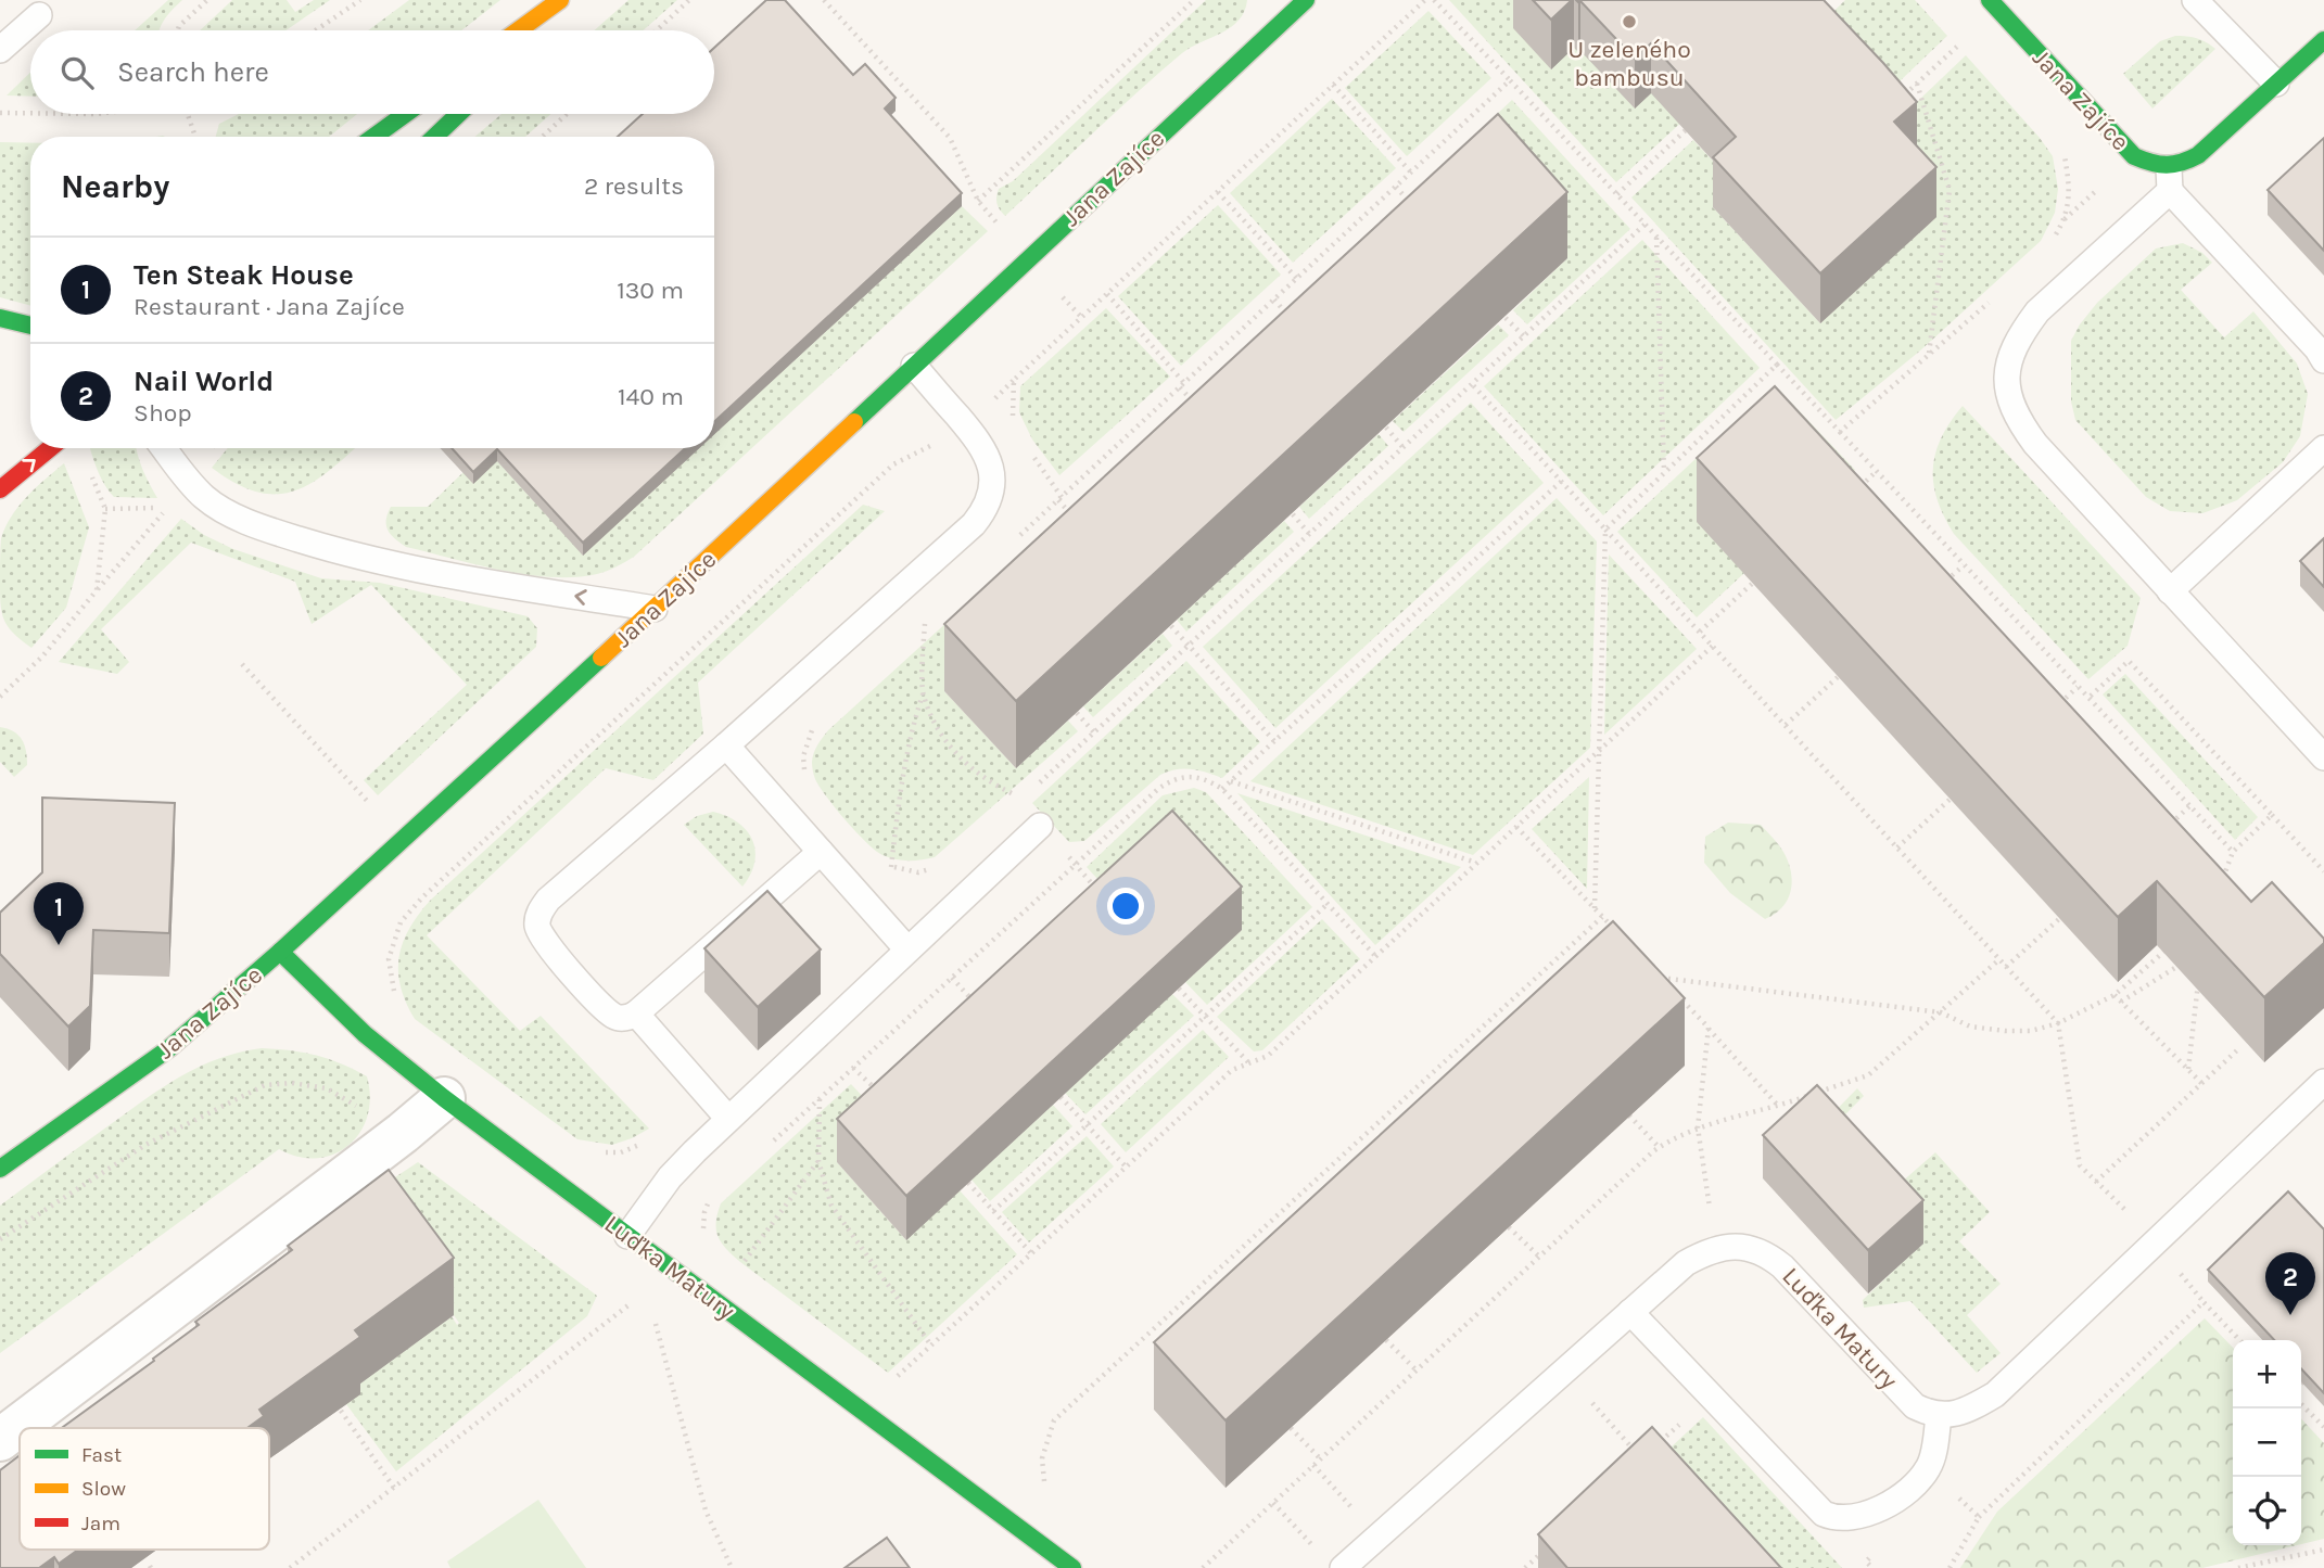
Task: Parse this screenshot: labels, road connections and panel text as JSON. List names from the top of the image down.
{
  "streets": {
    "street": ["Jana Zajíce", "Luďka Matury"]
  },
  "crossings": [
    ["Jana Zajíce", "Luďka Matury"]
  ],
  "places": ["U zeleného bambusu"],
  "legend": ["Fast", "Slow", "Jam"],
  "page": {
    "search": "Search here",
    "heading": ["Nearby", "2 results"],
    "list": [
      {
        "mark": "1",
        "name": "Ten Steak House",
        "note": "Restaurant · Jana Zajíce",
        "value": "130 m"
      },
      {
        "mark": "2",
        "name": "Nail World",
        "note": "Shop",
        "value": "140 m"
      }
    ],
    "pins": ["1", "2"],
    "map_buttons": ["+", "−"]
  }
}
